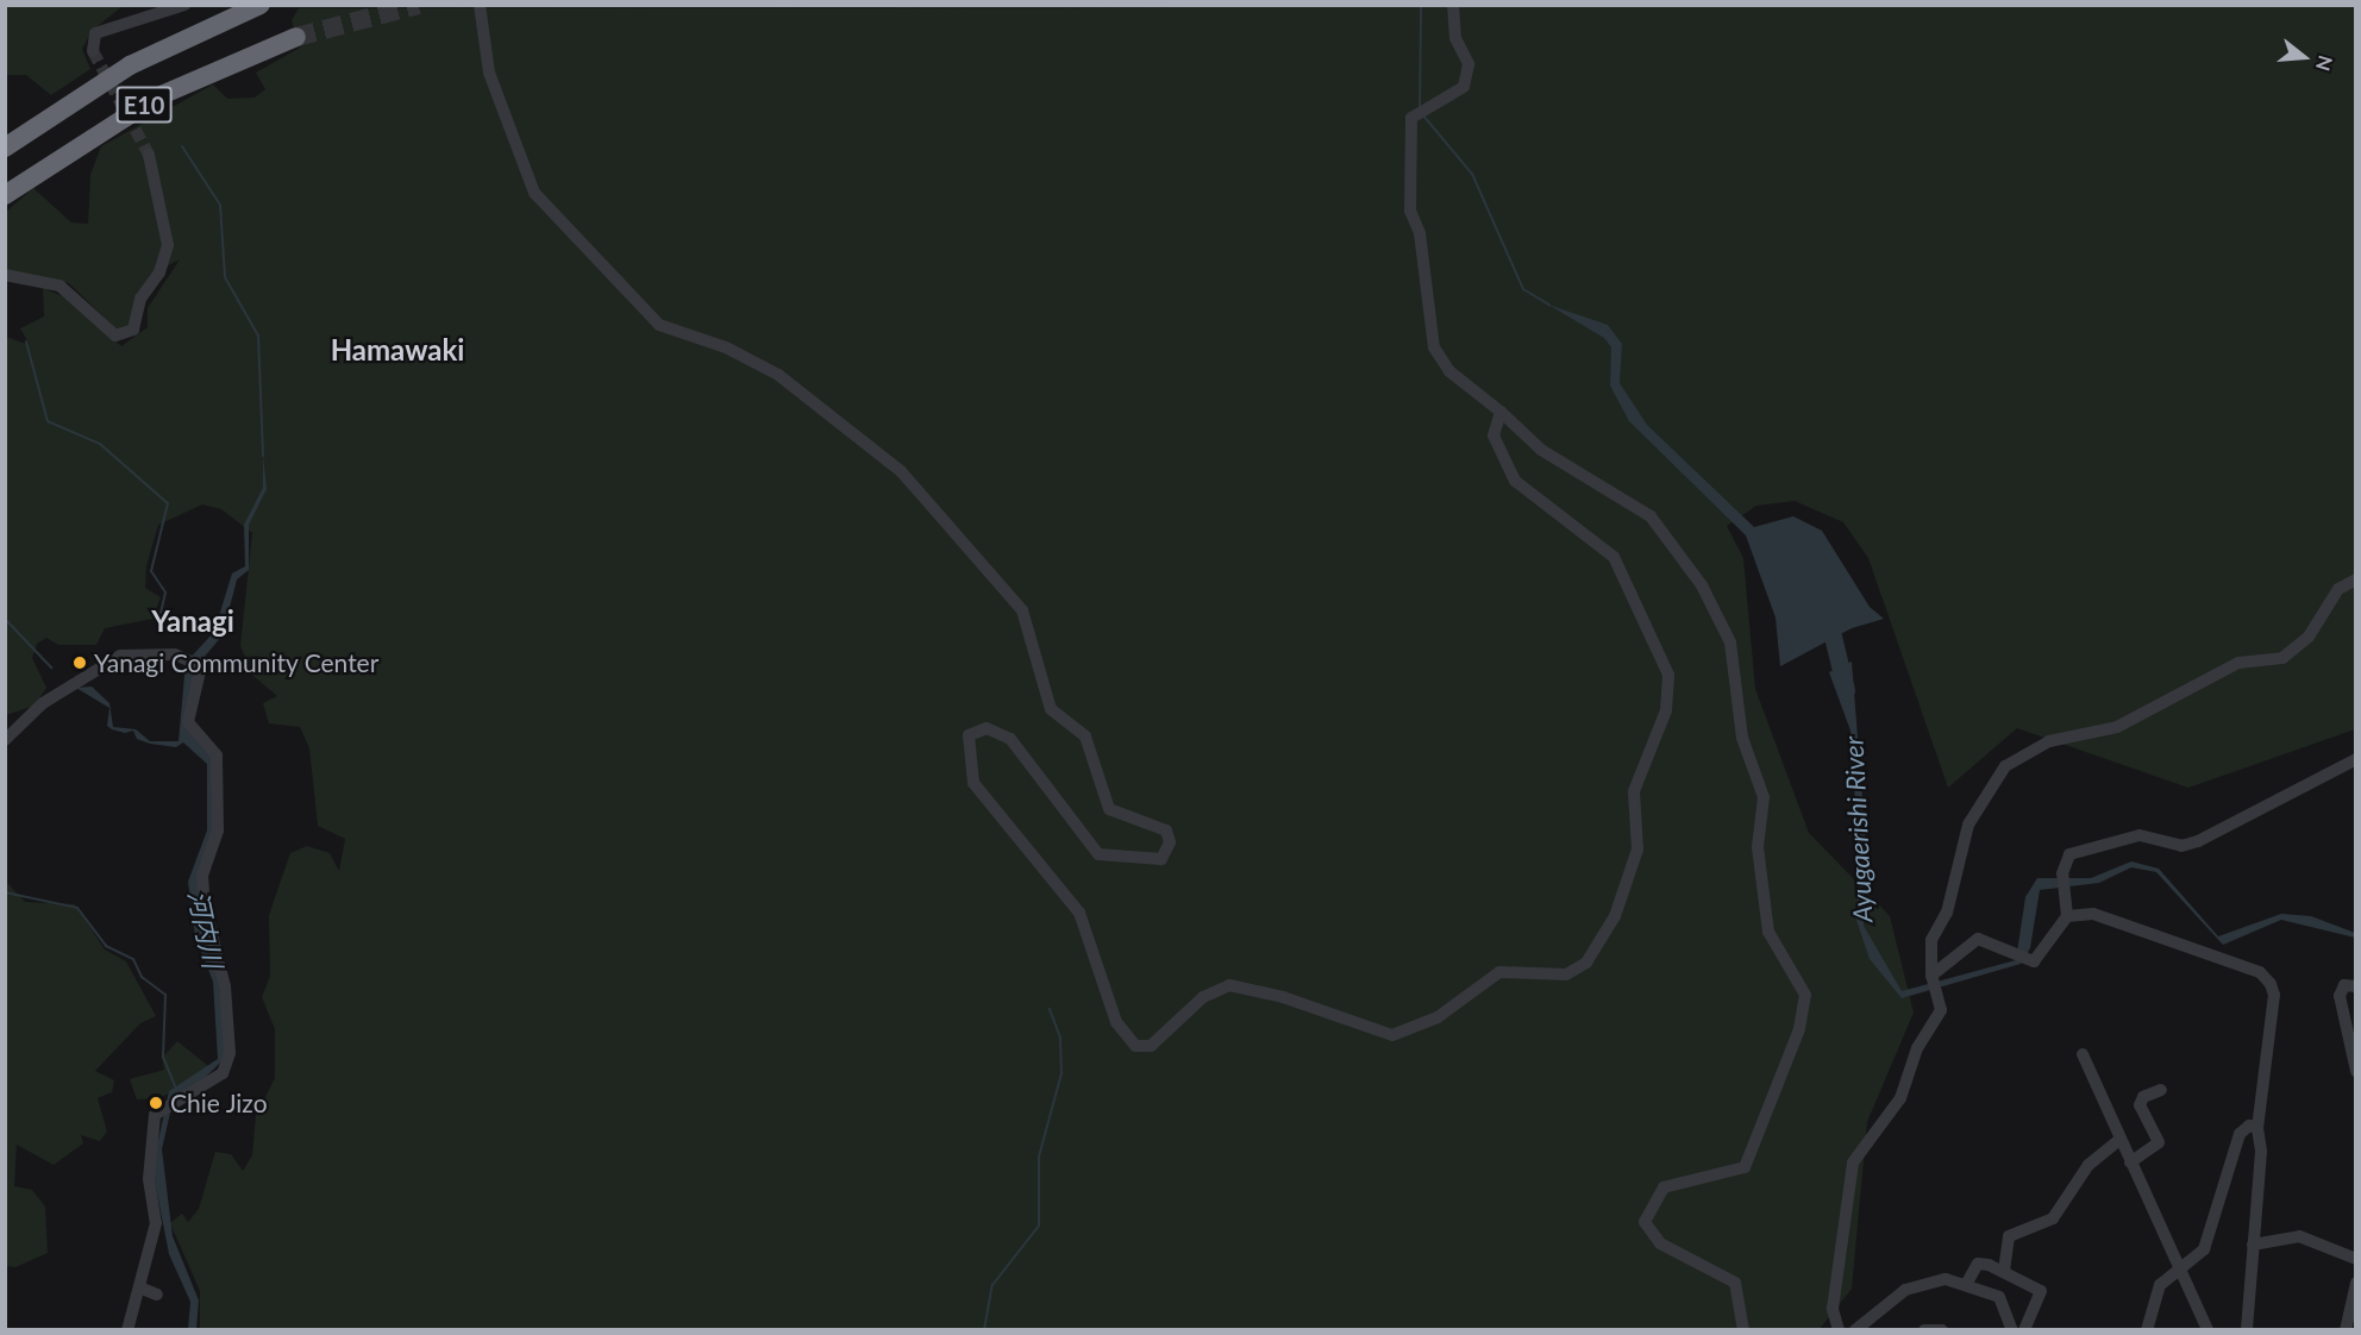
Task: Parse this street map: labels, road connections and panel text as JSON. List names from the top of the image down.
{
  "streets": {
    "highway": ["E10"]
  },
  "districts": ["Hamawaki", "Yanagi"],
  "water": ["Ayugaerishi River", "河内川"],
  "places": ["Yanagi Community Center", "Chie Jizo"],
  "north": "right"
}
